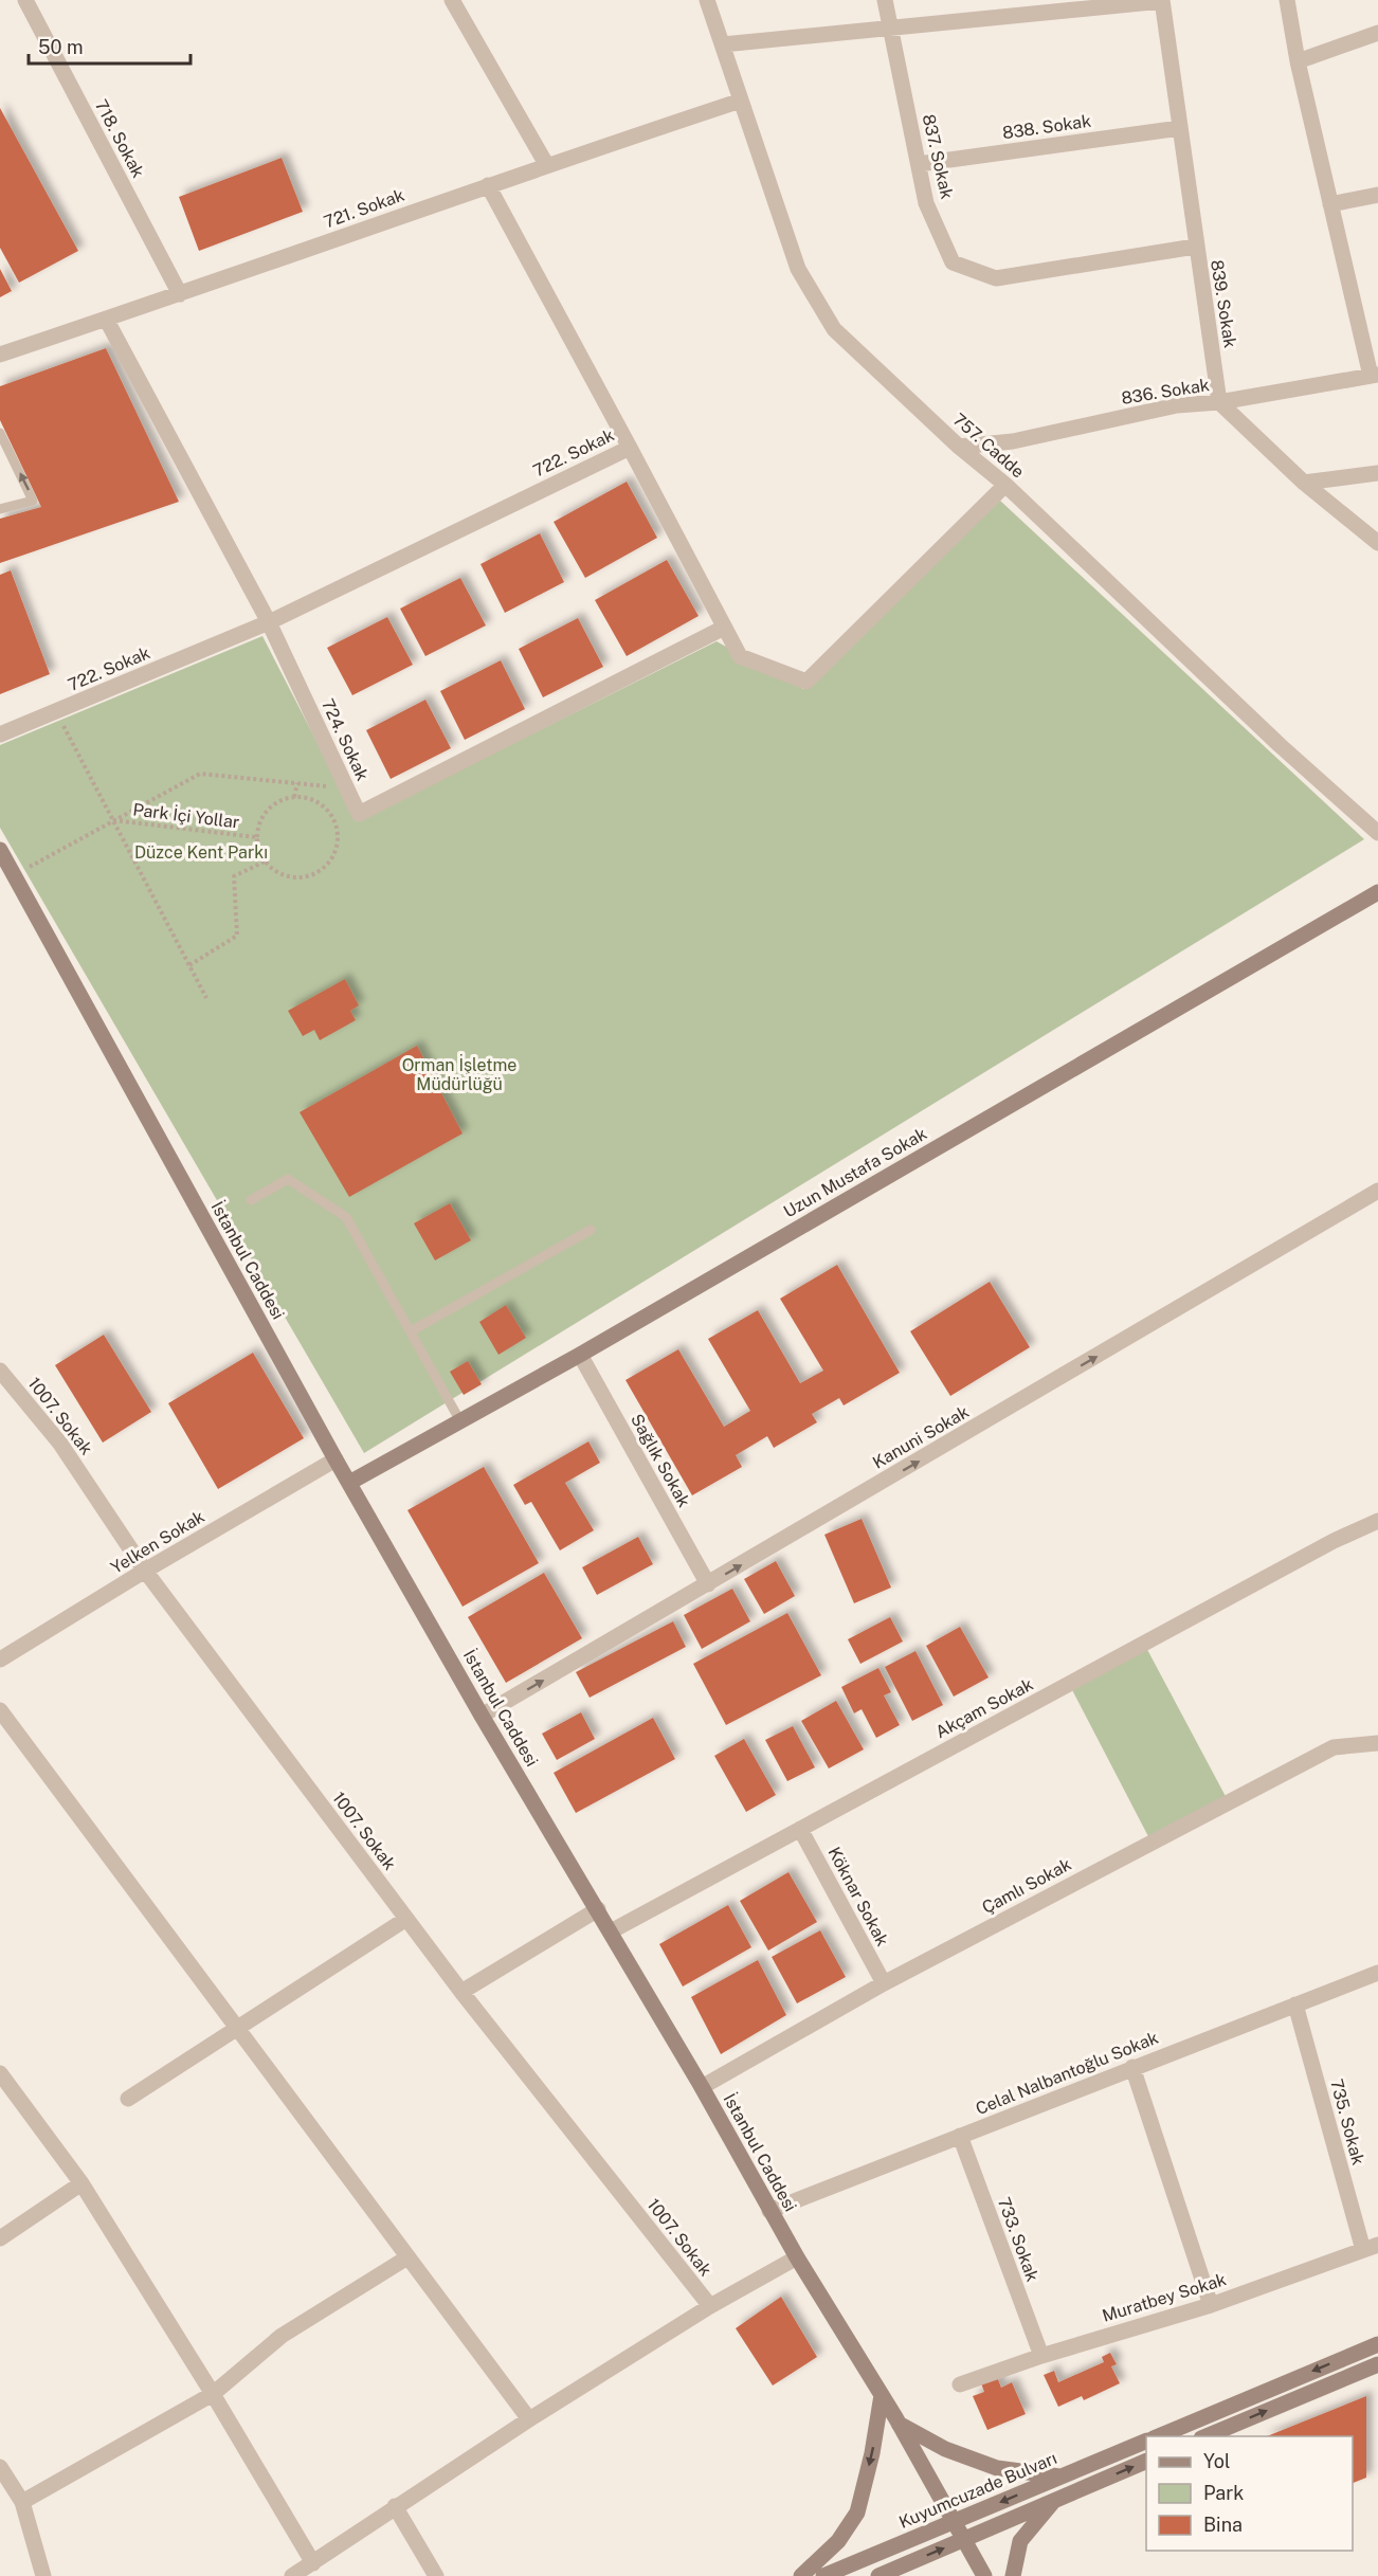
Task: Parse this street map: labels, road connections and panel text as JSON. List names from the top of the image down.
{
  "streets": {
    "main road": ["Uzun Mustafa Sokak", "İstanbul Caddesi", "Kuyumcuzade Bulvarı"],
    "street": [
      "838. Sokak",
      "718. Sokak",
      "837. Sokak",
      "721. Sokak",
      "839. Sokak",
      "836. Sokak",
      "757. Cadde",
      "722. Sokak",
      "724. Sokak",
      "1007. Sokak",
      "Kanuni Sokak",
      "Sağlık Sokak",
      "Yelken Sokak",
      "Akçam Sokak",
      "Çamlı Sokak",
      "Köknar Sokak",
      "Celal Nalbantoğlu Sokak",
      "735. Sokak",
      "733. Sokak",
      "Muratbey Sokak"
    ],
    "path": ["Park İçi Yollar"]
  },
  "crossings": [
    ["838. Sokak", "837. Sokak"],
    ["838. Sokak", "839. Sokak"],
    ["718. Sokak", "721. Sokak"],
    ["837. Sokak", "839. Sokak"],
    ["721. Sokak", "757. Cadde"],
    ["721. Sokak", "724. Sokak"],
    ["839. Sokak", "836. Sokak"],
    ["836. Sokak", "757. Cadde"],
    ["757. Cadde", "722. Sokak"],
    ["722. Sokak", "724. Sokak"],
    ["722. Sokak", "Park İçi Yollar"],
    ["724. Sokak", "Park İçi Yollar"],
    ["Park İçi Yollar", "İstanbul Caddesi"],
    ["Uzun Mustafa Sokak", "İstanbul Caddesi"],
    ["Uzun Mustafa Sokak", "Sağlık Sokak"],
    ["İstanbul Caddesi", "Kanuni Sokak"],
    ["İstanbul Caddesi", "Yelken Sokak"],
    ["İstanbul Caddesi", "Akçam Sokak"],
    ["İstanbul Caddesi", "Çamlı Sokak"],
    ["İstanbul Caddesi", "Celal Nalbantoğlu Sokak"],
    ["İstanbul Caddesi", "Kuyumcuzade Bulvarı"],
    ["1007. Sokak", "Yelken Sokak"],
    ["Kanuni Sokak", "Sağlık Sokak"],
    ["Akçam Sokak", "Köknar Sokak"],
    ["Çamlı Sokak", "Köknar Sokak"],
    ["Celal Nalbantoğlu Sokak", "735. Sokak"],
    ["Celal Nalbantoğlu Sokak", "733. Sokak"],
    ["735. Sokak", "Muratbey Sokak"],
    ["733. Sokak", "Muratbey Sokak"]
  ],
  "one_way": ["Kanuni Sokak"],
  "parks": ["Düzce Kent Parkı", "Orman İşletme Müdürlüğü"],
  "legend": ["Yol", "Park", "Bina"],
  "scale_bar": "50 m"
}
